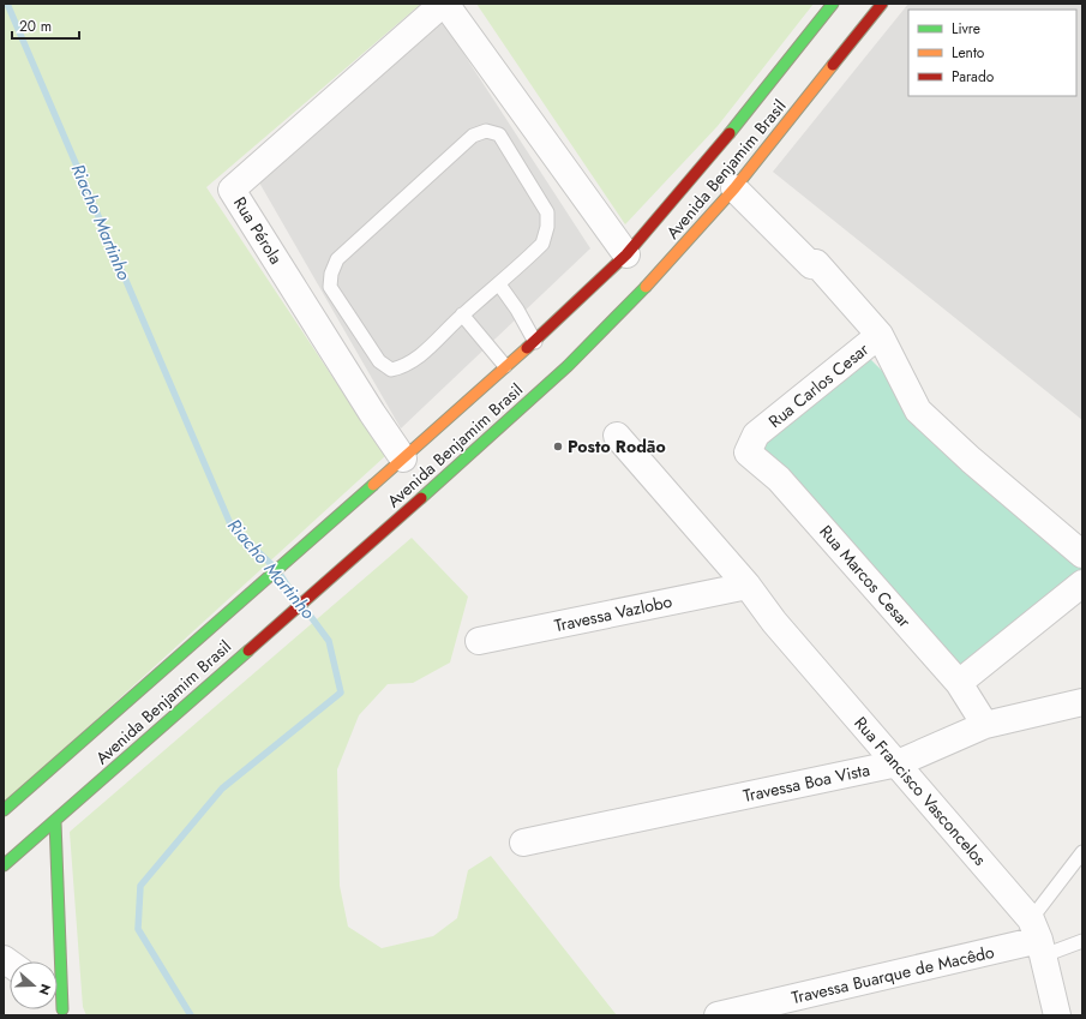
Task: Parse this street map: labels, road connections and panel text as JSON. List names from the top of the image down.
{
  "streets": {
    "main road": ["Avenida Benjamim Brasil"],
    "street": [
      "Rua Pérola",
      "Rua Carlos Cesar",
      "Rua Marcos Cesar",
      "Travessa Vazlobo",
      "Travessa Boa Vista",
      "Rua Francisco Vasconcelos",
      "Travessa Buarque de Macêdo"
    ]
  },
  "crossings": [
    ["Avenida Benjamim Brasil", "Rua Pérola"],
    ["Rua Carlos Cesar", "Rua Marcos Cesar"],
    ["Rua Marcos Cesar", "Travessa Boa Vista"],
    ["Travessa Vazlobo", "Rua Francisco Vasconcelos"],
    ["Travessa Boa Vista", "Rua Francisco Vasconcelos"],
    ["Rua Francisco Vasconcelos", "Travessa Buarque de Macêdo"]
  ],
  "water": ["Riacho Martinho"],
  "places": ["Posto Rodão"],
  "legend": ["Livre", "Lento", "Parado"],
  "scale_bar": "20 m",
  "north": "right"
}
